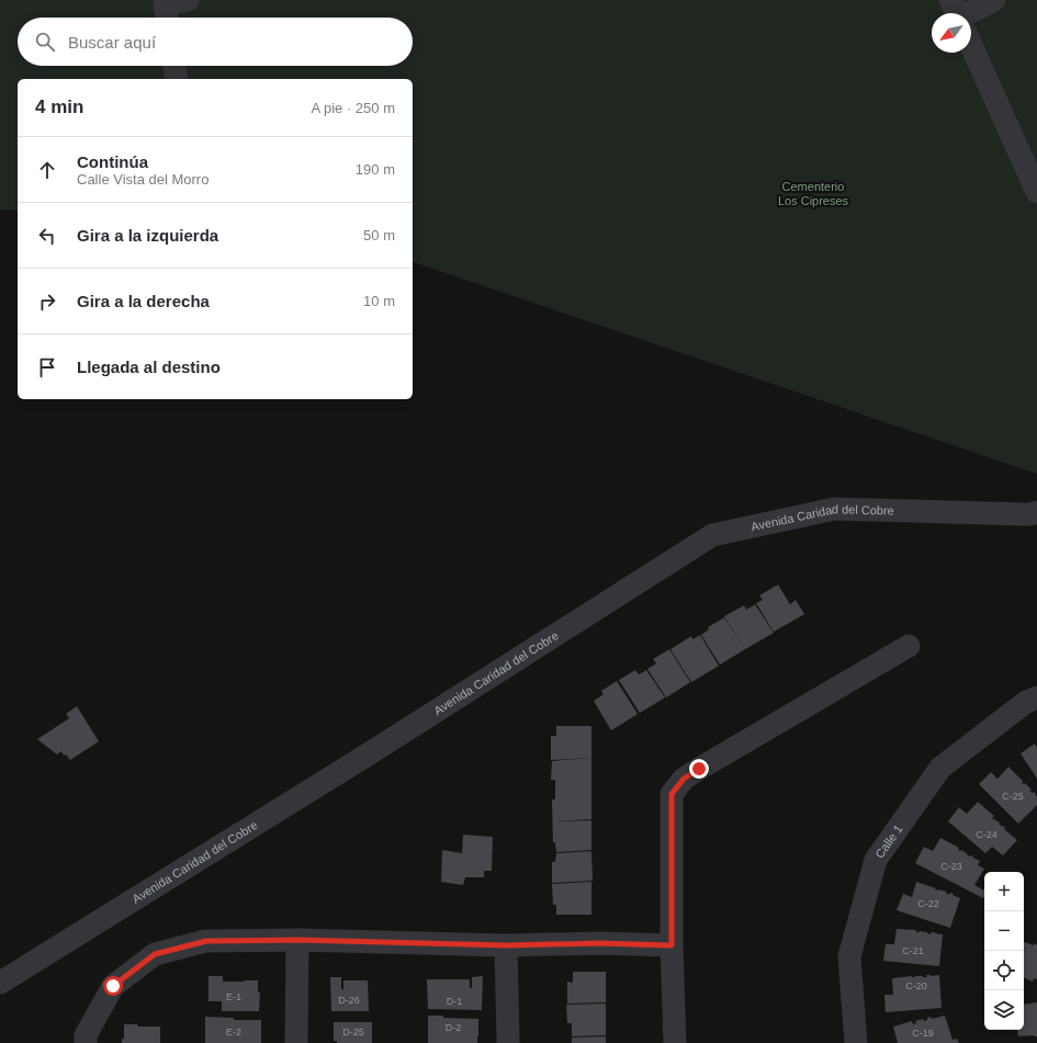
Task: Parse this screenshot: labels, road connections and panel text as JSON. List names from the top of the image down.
{
  "streets": {
    "street": ["Avenida Caridad del Cobre", "Calle 1"]
  },
  "parks": ["Cementerio Los Cipreses"],
  "house_numbers": [
    "C-25",
    "C-24",
    "C-23",
    "C-22",
    "C-21",
    "C-20",
    "E-1",
    "D-26",
    "D-1",
    "D-2",
    "E-2",
    "D-25",
    "C-19"
  ],
  "north": "bottom left",
  "page": {
    "search": "Buscar aquí",
    "heading": ["4 min", "A pie · 250 m"],
    "list": [
      ["Continúa", "Calle Vista del Morro", "190 m"],
      ["Gira a la izquierda", "50 m"],
      ["Gira a la derecha", "10 m"],
      "Llegada al destino"
    ],
    "map_buttons": ["+", "−"]
  }
}
